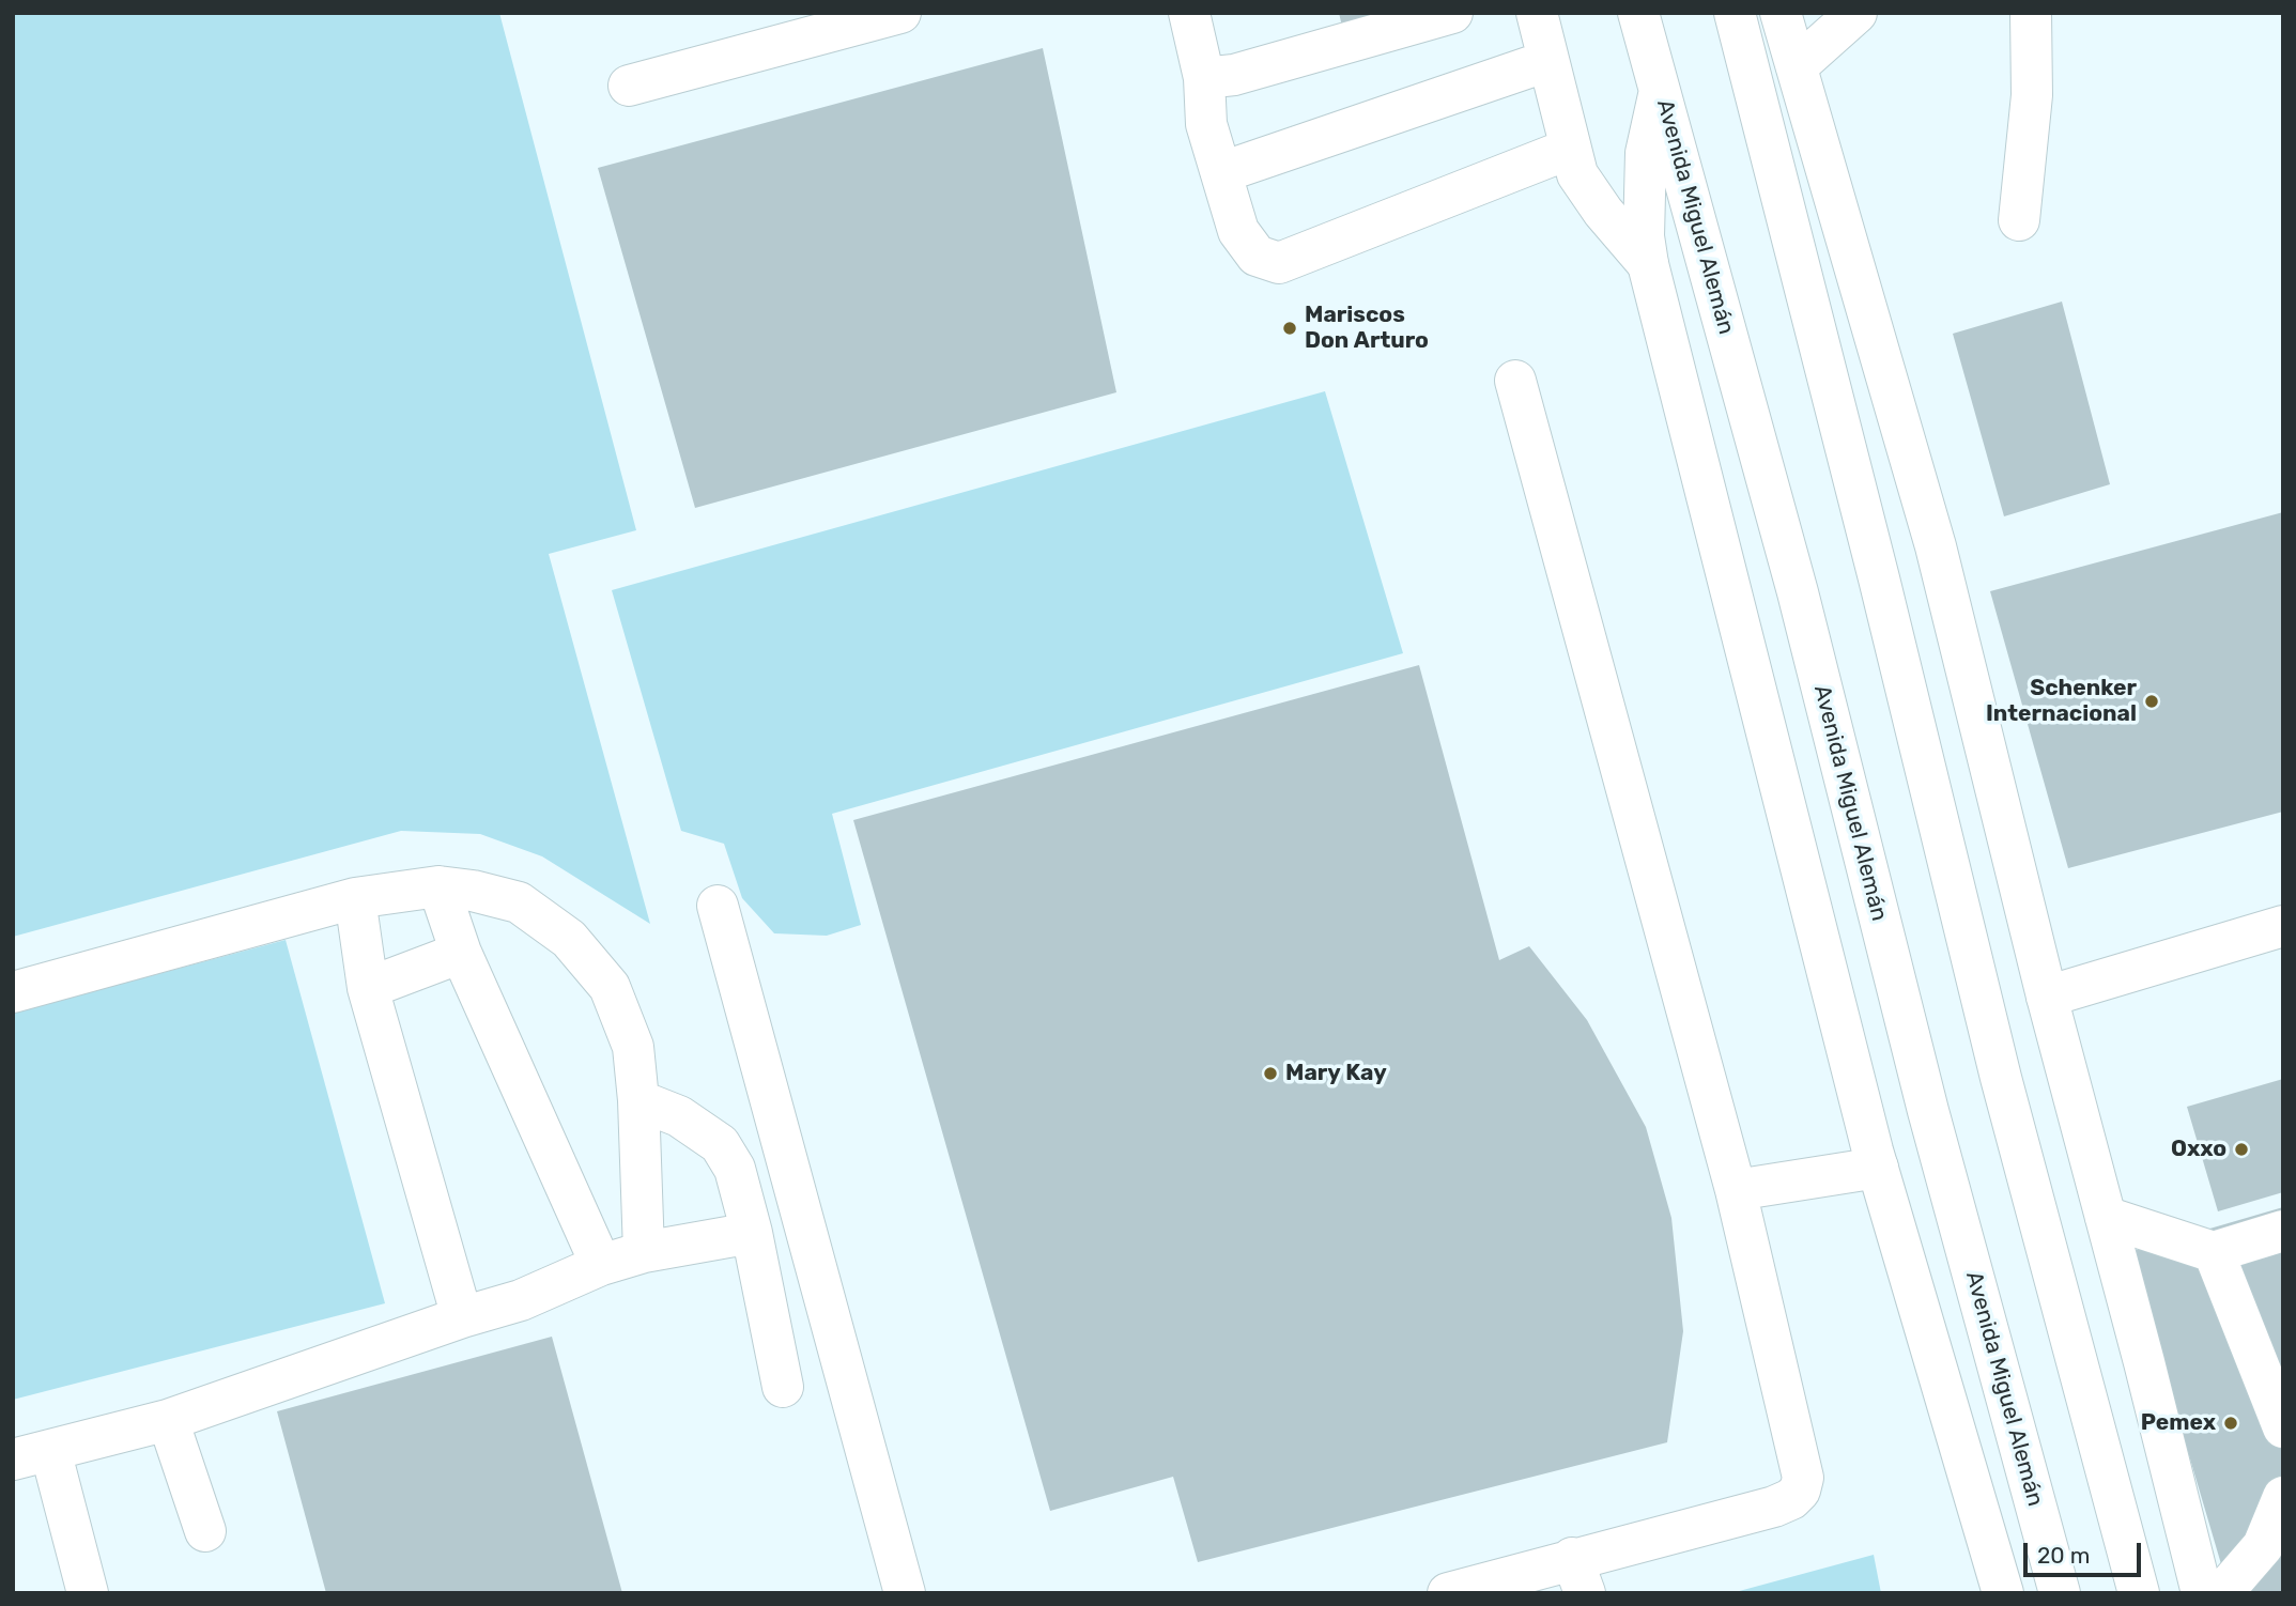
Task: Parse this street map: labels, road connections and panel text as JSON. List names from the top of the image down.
{
  "streets": {
    "main road": ["Avenida Miguel Alemán"]
  },
  "places": [
    "Mariscos Don Arturo",
    "Schenker Internacional",
    "Mary Kay",
    "Oxxo",
    "Pemex"
  ],
  "scale_bar": "20 m"
}
